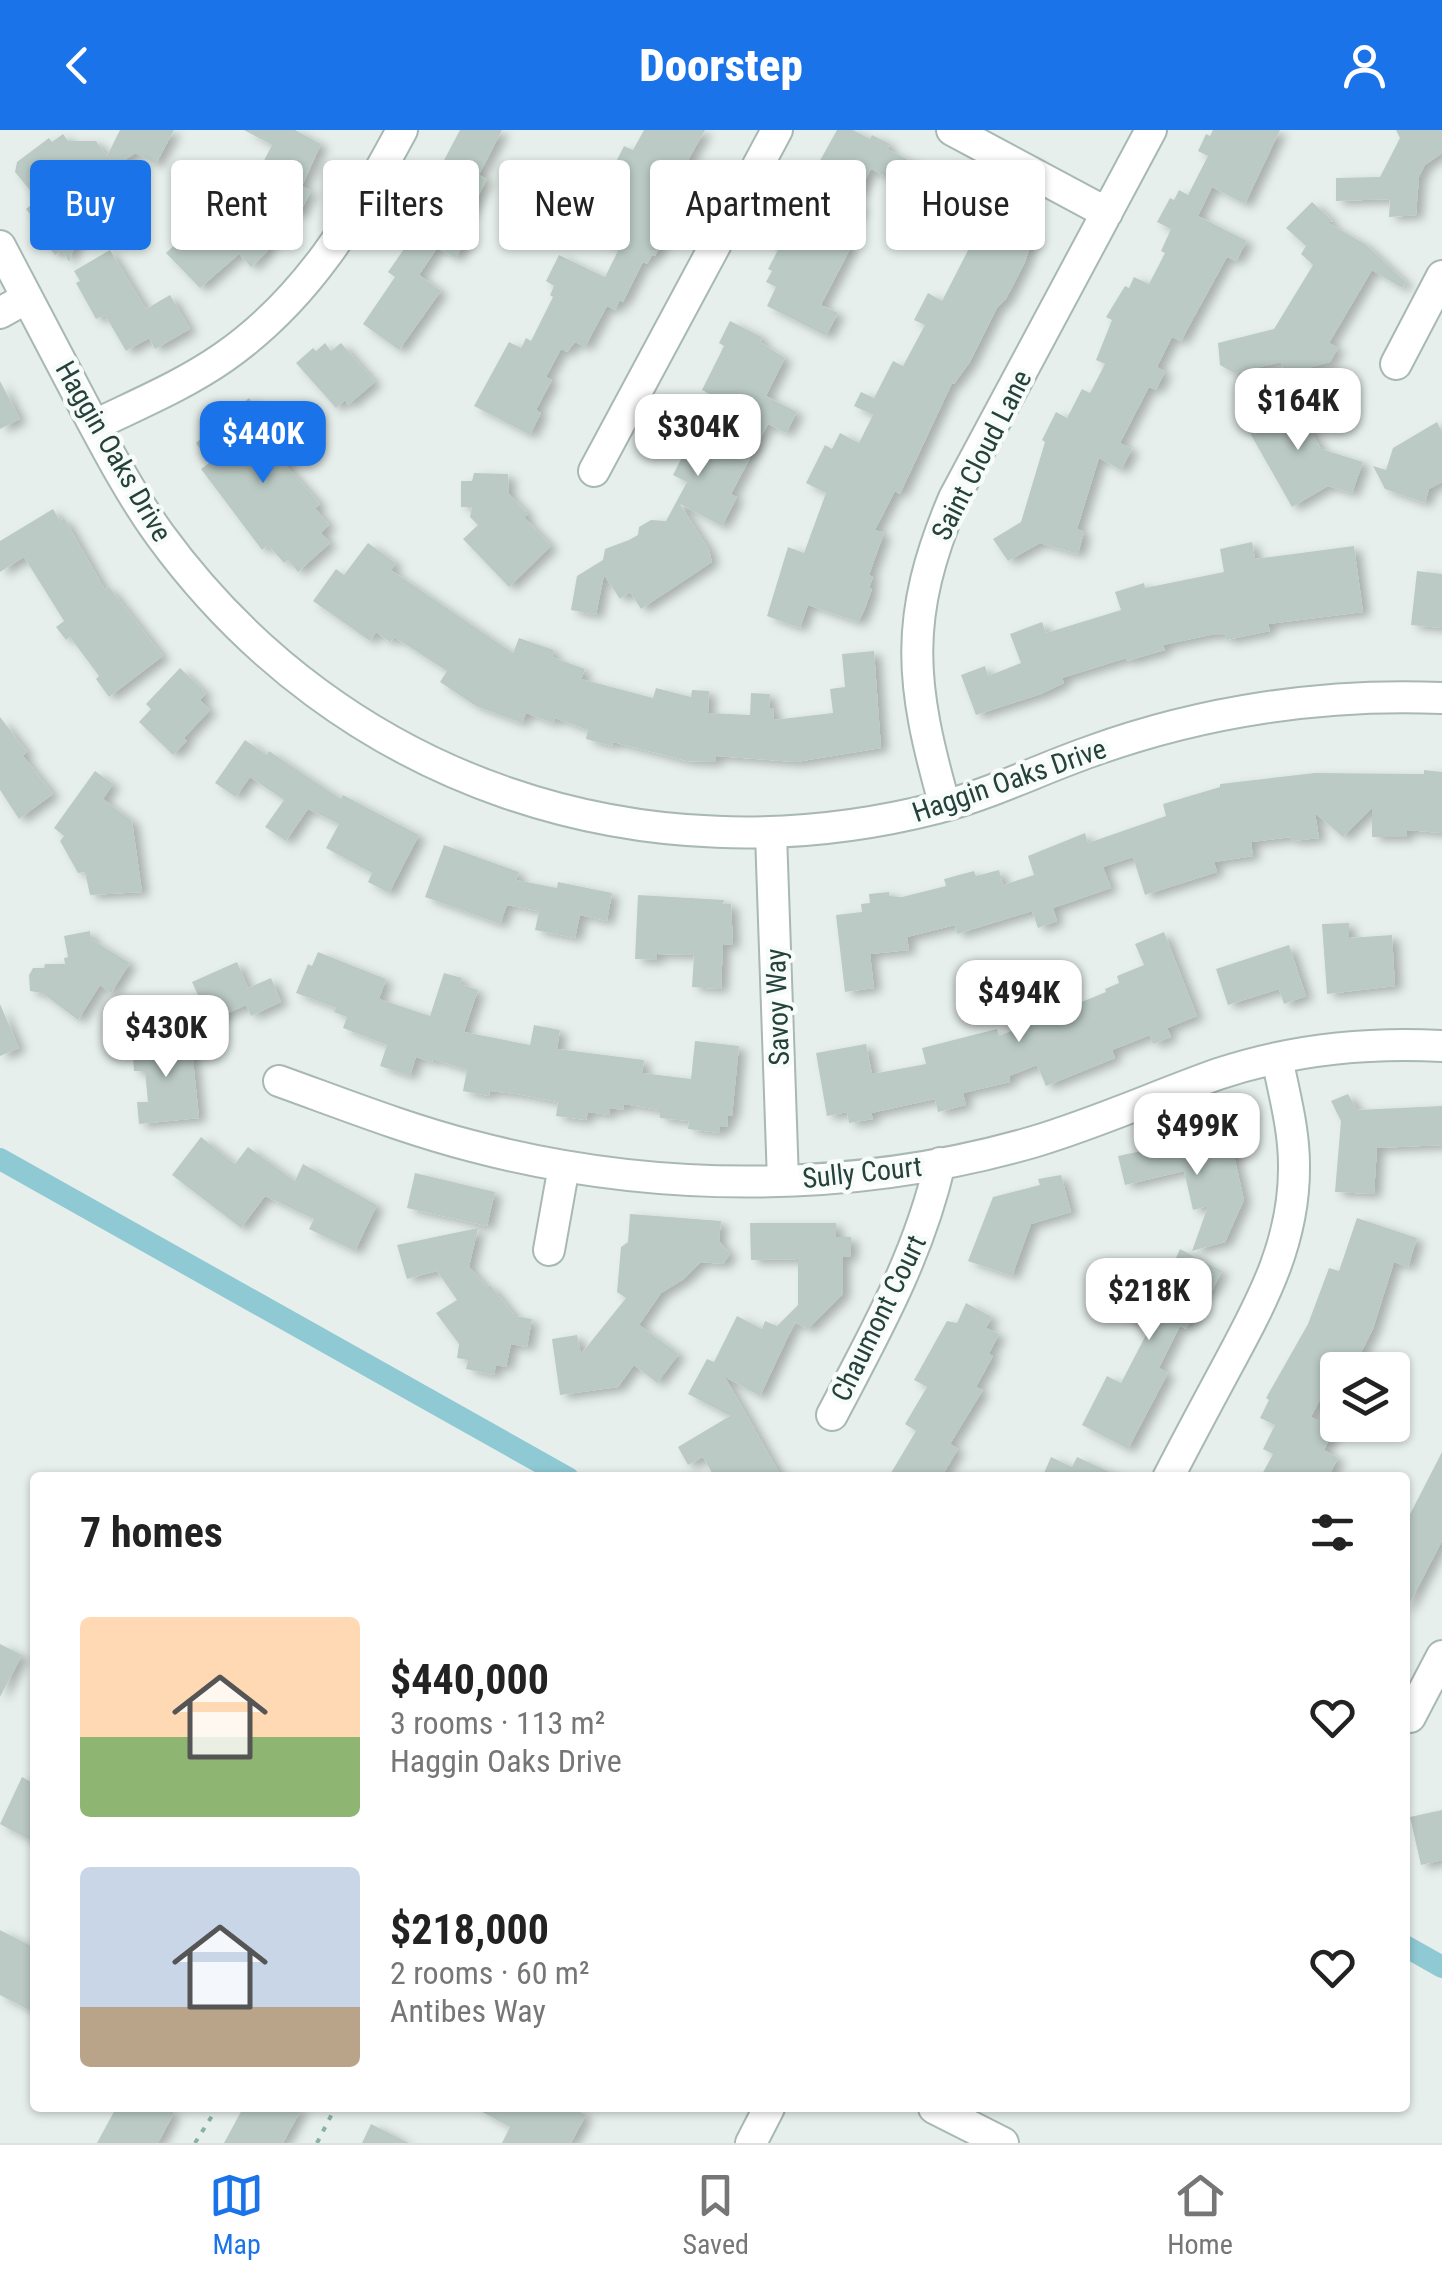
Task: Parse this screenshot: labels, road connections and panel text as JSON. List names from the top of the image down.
{
  "streets": {
    "street": [
      "Haggin Oaks Drive",
      "Saint Cloud Lane",
      "Savoy Way",
      "Sully Court",
      "Chaumont Court"
    ]
  },
  "crossings": [
    ["Haggin Oaks Drive", "Saint Cloud Lane"],
    ["Haggin Oaks Drive", "Savoy Way"],
    ["Savoy Way", "Sully Court"],
    ["Sully Court", "Chaumont Court"]
  ],
  "page": {
    "header": "Doorstep",
    "chip": [
      "Buy",
      "Rent",
      "Filters",
      "New",
      "Apartment",
      "House"
    ],
    "price": [
      "$164K",
      "$304K",
      "$440K",
      "$494K",
      "$430K",
      "$499K",
      "$218K"
    ],
    "heading": "7 homes",
    "list": [
      {
        "name": "$440,000",
        "note": "3 rooms · 113 m² · Haggin Oaks Drive"
      },
      {
        "name": "$218,000",
        "note": "2 rooms · 60 m² · Antibes Way"
      }
    ],
    "tabs": ["Map", "Saved", "Home"]
  }
}
